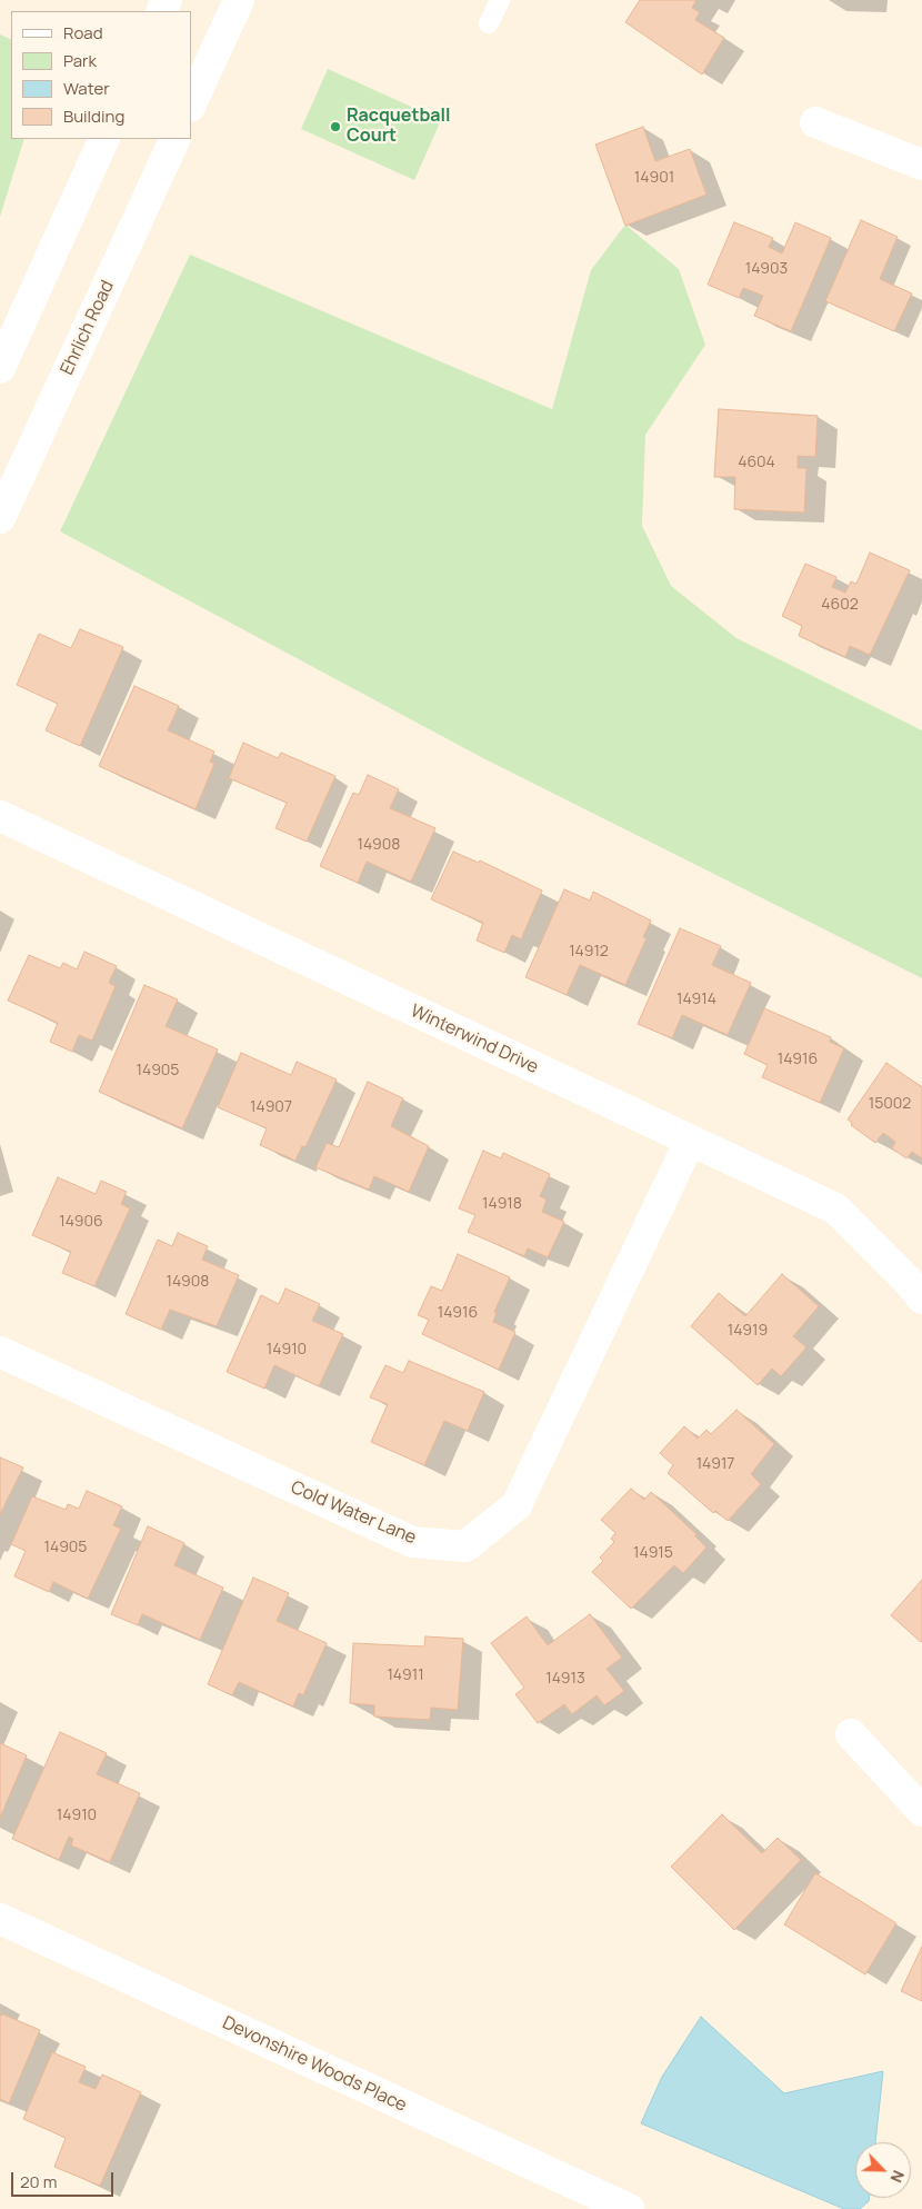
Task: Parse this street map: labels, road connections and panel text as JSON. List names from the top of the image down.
{
  "streets": {
    "street": [
      "Ehrlich Road",
      "Winterwind Drive",
      "Cold Water Lane",
      "Devonshire Woods Place"
    ]
  },
  "crossings": [
    ["Winterwind Drive", "Cold Water Lane"]
  ],
  "places": ["Racquetball Court"],
  "house_numbers": [
    "14901",
    "14903",
    "4604",
    "4602",
    "14908",
    "14912",
    "14914",
    "14916",
    "14905",
    "15002",
    "14907",
    "14918",
    "14906",
    "14908",
    "14916",
    "14919",
    "14910",
    "14917",
    "14905",
    "14915",
    "14911",
    "14913",
    "14910"
  ],
  "legend": [
    "Road",
    "Park",
    "Water",
    "Building"
  ],
  "scale_bar": "20 m",
  "north": "bottom right"
}
